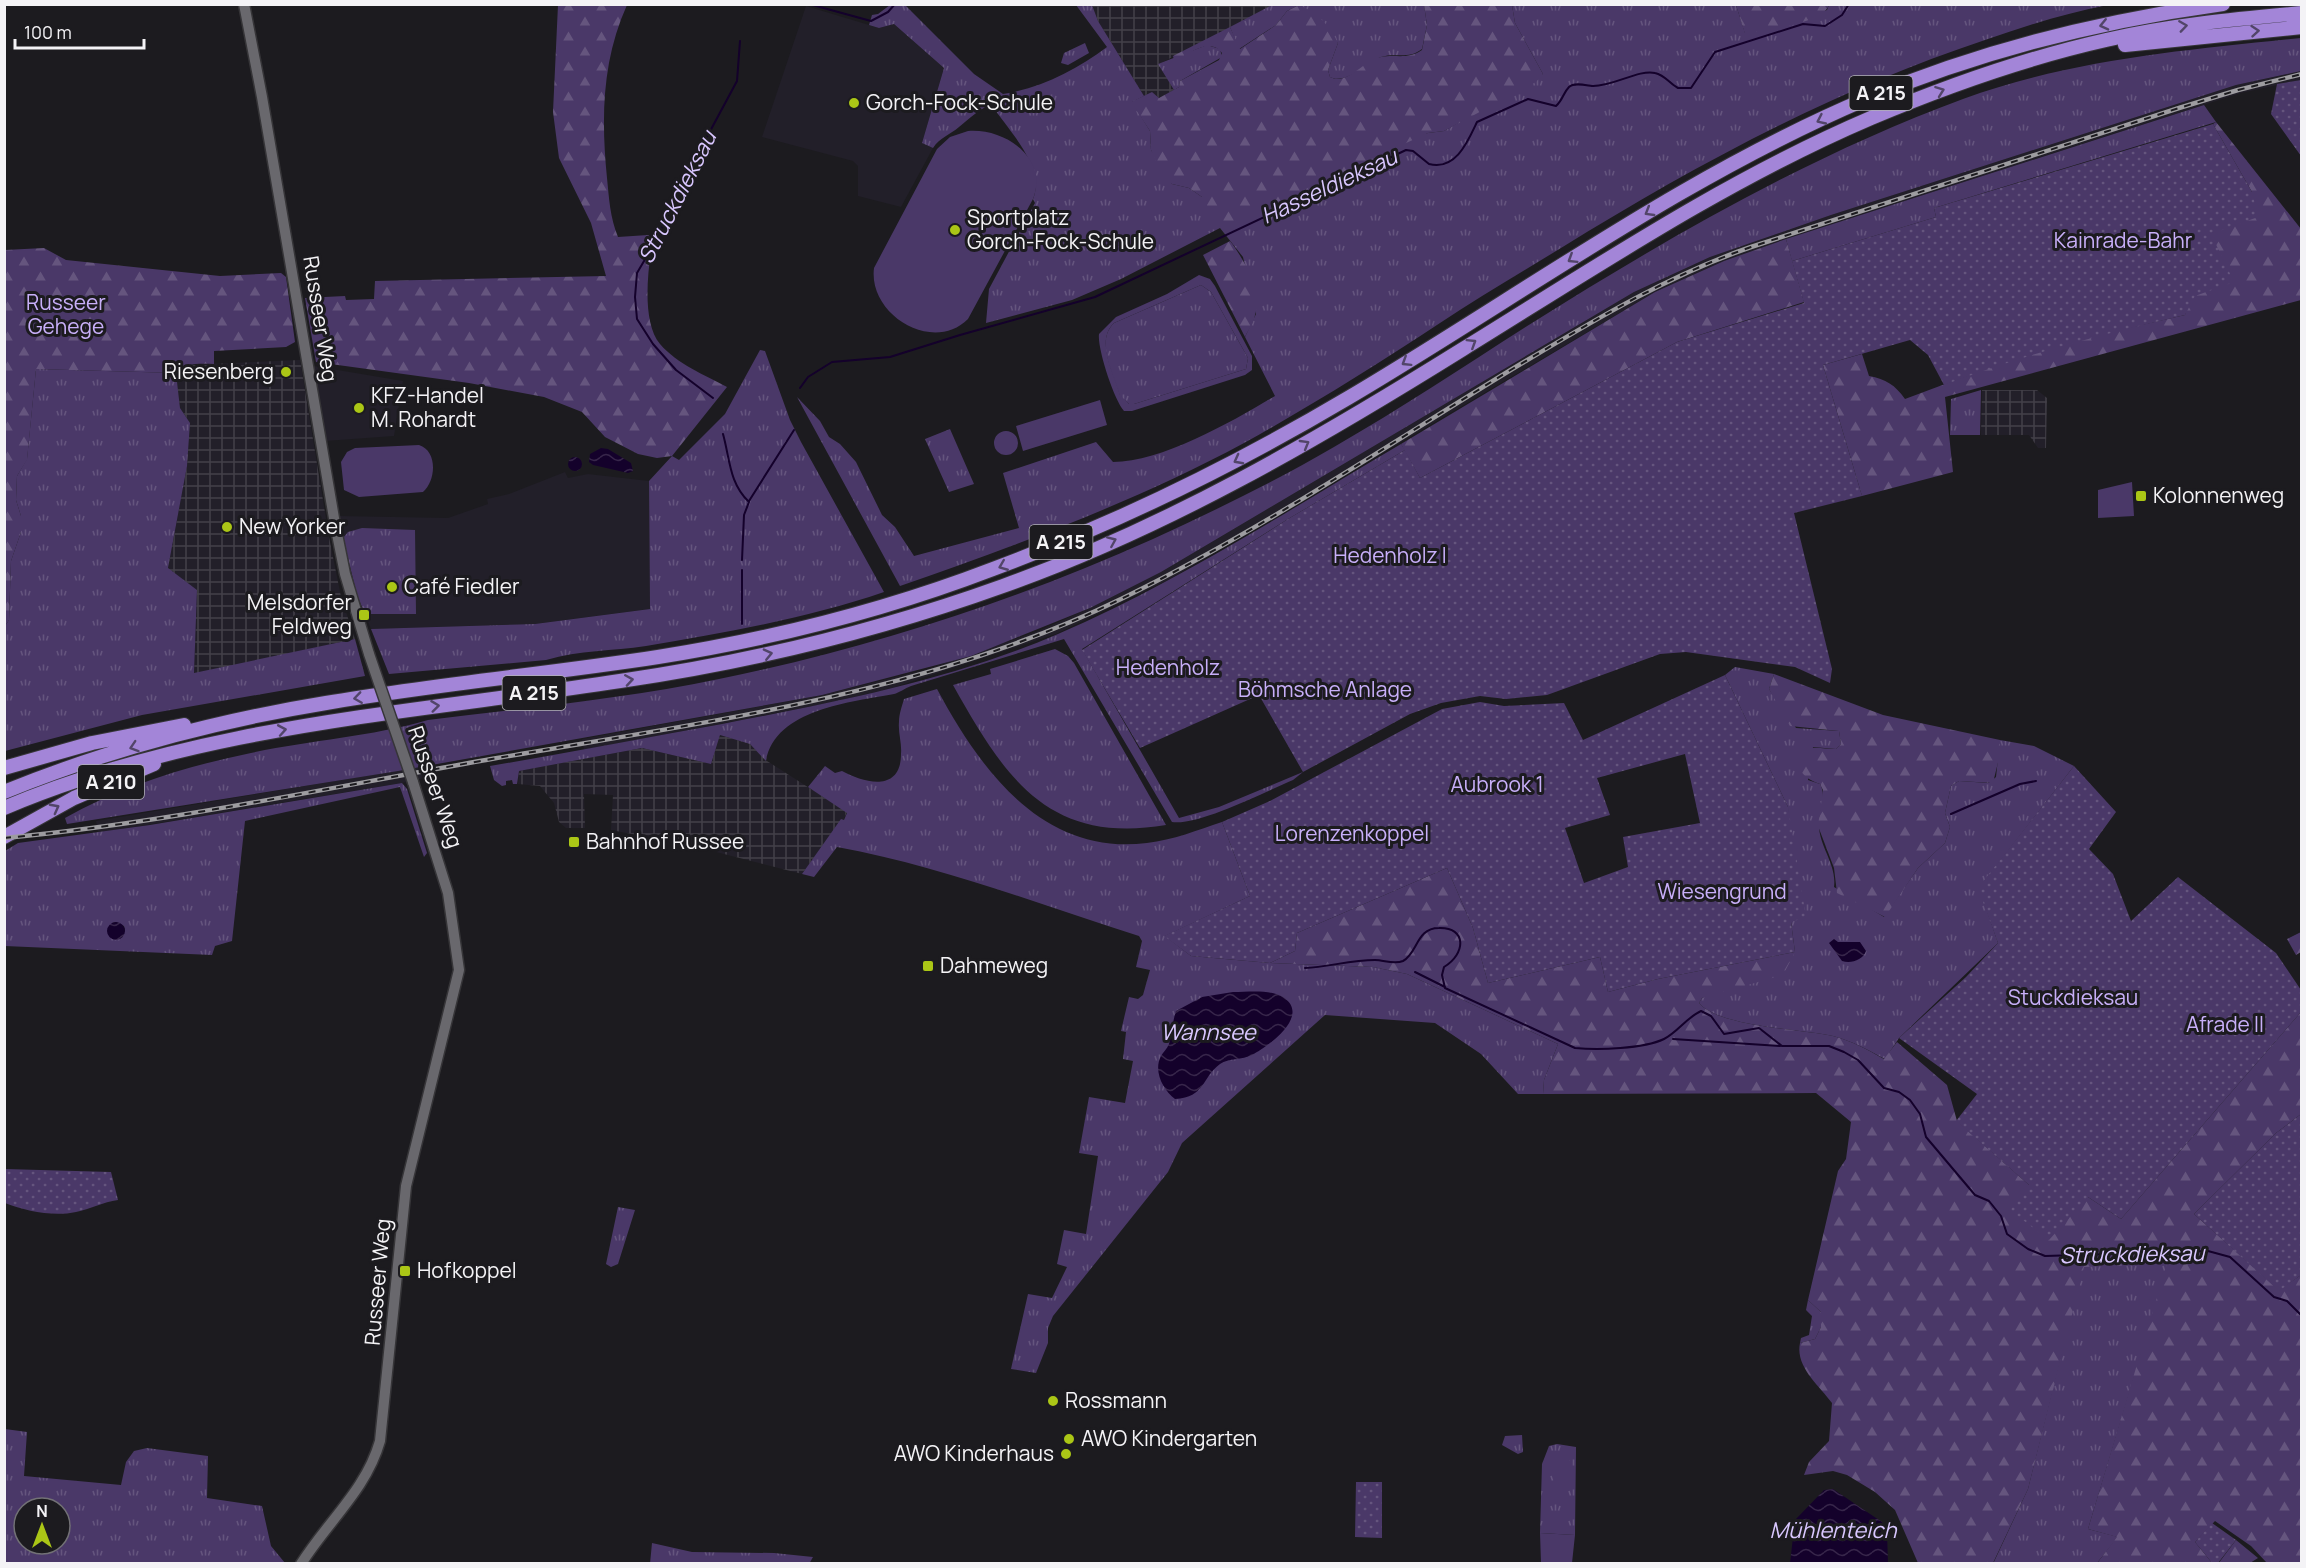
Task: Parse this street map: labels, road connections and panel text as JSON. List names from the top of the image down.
{
  "streets": {
    "highway": ["A 215", "A 210"],
    "street": ["Russeer Weg"]
  },
  "crossings": [
    ["A 215", "A 210"]
  ],
  "water": [
    "Hasseldieksau",
    "Struckdieksau",
    "Wannsee",
    "Mühlenteich"
  ],
  "parks": [
    "Kainrade-Bahr",
    "Russeer Gehege",
    "Hedenholz I",
    "Hedenholz",
    "Böhmsche Anlage",
    "Aubrook 1",
    "Lorenzenkoppel",
    "Wiesengrund",
    "Stuckdieksau",
    "Afrade II"
  ],
  "places": {
    "other": [
      "Gorch-Fock-Schule",
      "Sportplatz Gorch-Fock-Schule",
      "Riesenberg",
      "KFZ-Handel M. Rohardt",
      "New Yorker",
      "Café Fiedler",
      "Rossmann",
      "AWO Kindergarten",
      "AWO Kinderhaus"
    ],
    "transit": [
      "Kolonnenweg",
      "Melsdorfer Feldweg",
      "Bahnhof Russee",
      "Dahmeweg",
      "Hofkoppel"
    ]
  },
  "scale_bar": "100 m",
  "north": "top"
}
